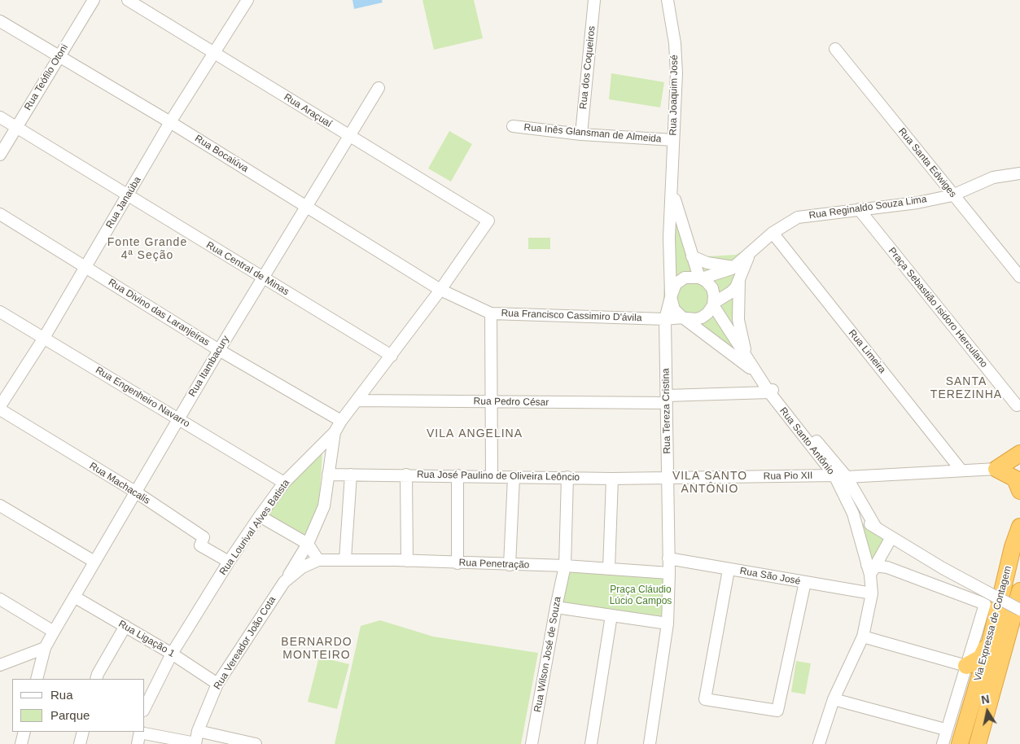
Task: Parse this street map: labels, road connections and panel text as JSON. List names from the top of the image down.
{
  "streets": {
    "highway": ["Via Expressa de Contagem"],
    "street": [
      "Rua dos Coqueiros",
      "Rua Teófilo Otoni",
      "Rua Joaquim José",
      "Rua Araçuaí",
      "Rua Inês Glansman de Almeida",
      "Rua Bocaiúva",
      "Rua Santa Edwiges",
      "Rua Janaúba",
      "Rua Reginaldo Souza Lima",
      "Rua Central de Minas",
      "Praça Sebastião Isidoro Herculano",
      "Rua Divino das Laranjeiras",
      "Rua Francisco Cassimiro D'ávila",
      "Rua Limeira",
      "Rua Itambacury",
      "Rua Engenheiro Navarro",
      "Rua Pedro César",
      "Rua Tereza Cristina",
      "Rua Santo Antônio",
      "Rua José Paulino de Oliveira Leôncio",
      "Rua Pio XII",
      "Rua Machacalis",
      "Rua Lourival Alves Batista",
      "Rua Penetração",
      "Rua São José",
      "Rua Ligação 1",
      "Rua Vereador João Cota",
      "Rua Wilson José de Souza"
    ]
  },
  "crossings": [
    ["Rua dos Coqueiros", "Rua Inês Glansman de Almeida"],
    ["Rua Teófilo Otoni", "Rua Bocaiúva"],
    ["Rua Teófilo Otoni", "Rua Central de Minas"],
    ["Rua Joaquim José", "Rua Inês Glansman de Almeida"],
    ["Rua Joaquim José", "Rua Reginaldo Souza Lima"],
    ["Rua Joaquim José", "Rua Francisco Cassimiro D'ávila"],
    ["Rua Joaquim José", "Rua Tereza Cristina"],
    ["Rua Joaquim José", "Rua Santo Antônio"],
    ["Rua Araçuaí", "Rua Janaúba"],
    ["Rua Araçuaí", "Rua Itambacury"],
    ["Rua Araçuaí", "Rua Lourival Alves Batista"],
    ["Rua Bocaiúva", "Rua Janaúba"],
    ["Rua Bocaiúva", "Rua Francisco Cassimiro D'ávila"],
    ["Rua Bocaiúva", "Rua Itambacury"],
    ["Rua Bocaiúva", "Rua Lourival Alves Batista"],
    ["Rua Santa Edwiges", "Rua Reginaldo Souza Lima"],
    ["Rua Janaúba", "Rua Central de Minas"],
    ["Rua Janaúba", "Rua Divino das Laranjeiras"],
    ["Rua Janaúba", "Rua Engenheiro Navarro"],
    ["Rua Janaúba", "Rua Machacalis"],
    ["Rua Reginaldo Souza Lima", "Praça Sebastião Isidoro Herculano"],
    ["Rua Reginaldo Souza Lima", "Rua Francisco Cassimiro D'ávila"],
    ["Rua Reginaldo Souza Lima", "Rua Limeira"],
    ["Rua Reginaldo Souza Lima", "Rua Tereza Cristina"],
    ["Rua Reginaldo Souza Lima", "Rua Santo Antônio"],
    ["Rua Central de Minas", "Rua Itambacury"],
    ["Rua Central de Minas", "Rua Lourival Alves Batista"],
    ["Rua Divino das Laranjeiras", "Rua Itambacury"],
    ["Rua Divino das Laranjeiras", "Rua Lourival Alves Batista"],
    ["Rua Francisco Cassimiro D'ávila", "Rua Tereza Cristina"],
    ["Rua Francisco Cassimiro D'ávila", "Rua Santo Antônio"],
    ["Rua Francisco Cassimiro D'ávila", "Rua Lourival Alves Batista"],
    ["Rua Itambacury", "Rua Engenheiro Navarro"],
    ["Rua Itambacury", "Rua Machacalis"],
    ["Rua Itambacury", "Rua Ligação 1"],
    ["Rua Engenheiro Navarro", "Rua Lourival Alves Batista"],
    ["Rua Pedro César", "Rua Tereza Cristina"],
    ["Rua Pedro César", "Rua Santo Antônio"],
    ["Rua Pedro César", "Rua Lourival Alves Batista"],
    ["Rua Tereza Cristina", "Rua Santo Antônio"],
    ["Rua Tereza Cristina", "Rua José Paulino de Oliveira Leôncio"],
    ["Rua Tereza Cristina", "Rua Pio XII"],
    ["Rua Tereza Cristina", "Rua Penetração"],
    ["Rua Tereza Cristina", "Rua São José"],
    ["Rua Santo Antônio", "Rua Pio XII"],
    ["Rua José Paulino de Oliveira Leôncio", "Rua Pio XII"],
    ["Rua José Paulino de Oliveira Leôncio", "Rua Wilson José de Souza"],
    ["Rua Machacalis", "Rua Lourival Alves Batista"],
    ["Rua Lourival Alves Batista", "Rua Ligação 1"],
    ["Rua Penetração", "Rua Vereador João Cota"],
    ["Rua Penetração", "Rua Wilson José de Souza"],
    ["Rua Ligação 1", "Rua Vereador João Cota"]
  ],
  "districts": [
    "Fonte Grande 4ª Seção",
    "SANTA TEREZINHA",
    "VILA ANGELINA",
    "VILA SANTO ANTÔNIO",
    "BERNARDO MONTEIRO"
  ],
  "parks": ["Praça Cláudio Lúcio Campos"],
  "legend": ["Rua", "Parque"],
  "north": "top"
}
